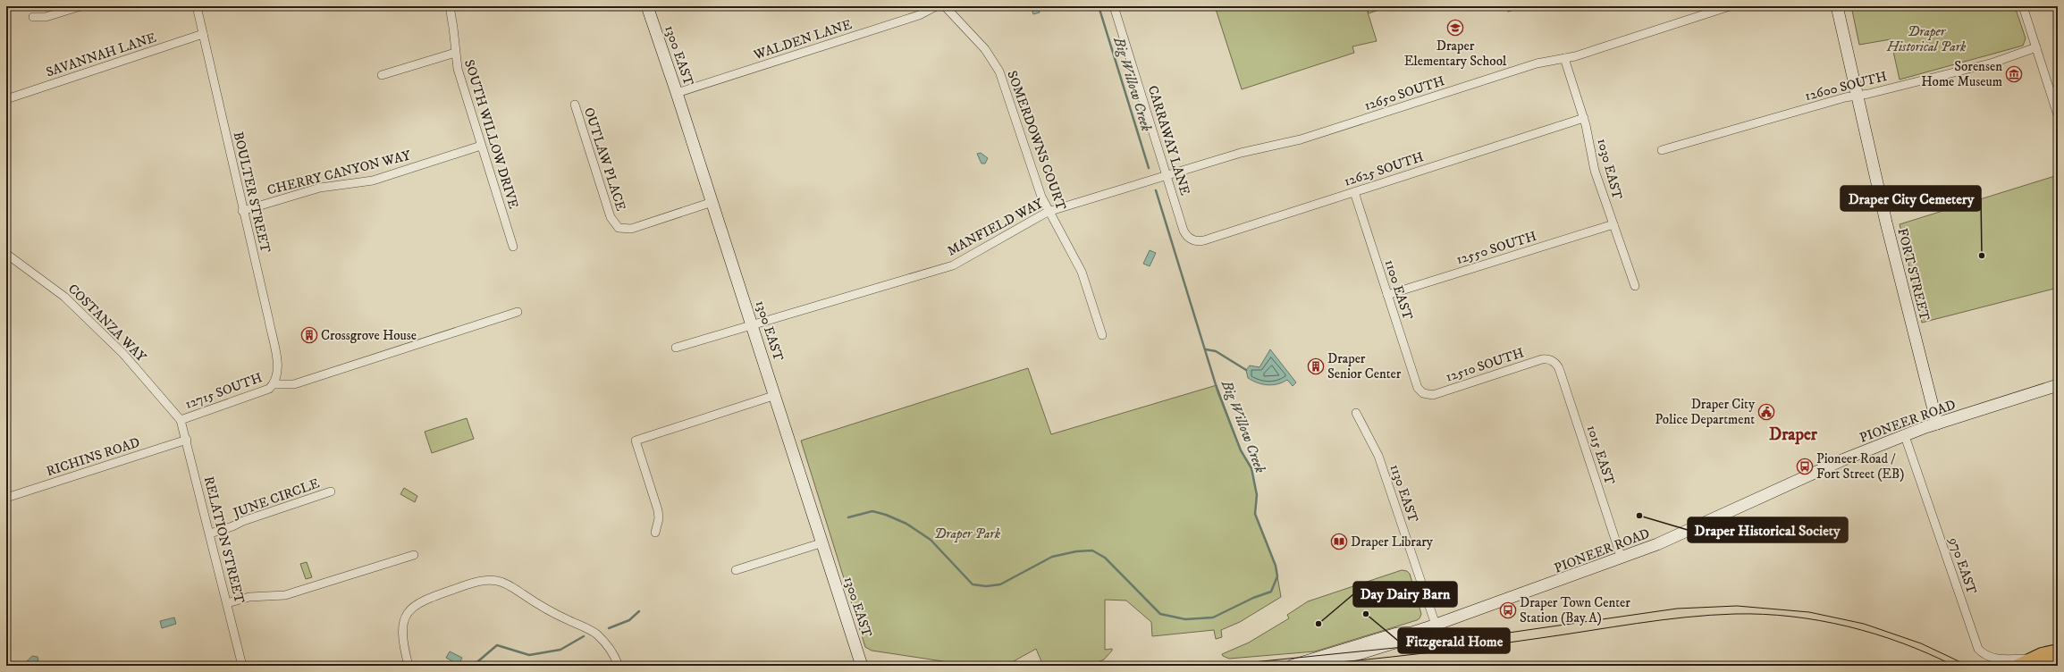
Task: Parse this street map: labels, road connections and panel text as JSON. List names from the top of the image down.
{
  "streets": {
    "street": [
      "WALDEN LANE",
      "SAVANNAH LANE",
      "1300 EAST",
      "12600 SOUTH",
      "12650 SOUTH",
      "SOUTH WILLOW DRIVE",
      "SOMERDOWNS COURT",
      "CARRAWAY LANE",
      "OUTLAW PLACE",
      "12625 SOUTH",
      "1030 EAST",
      "CHERRY CANYON WAY",
      "BOULTER STREET",
      "MANFIELD WAY",
      "12550 SOUTH",
      "FORT STREET",
      "1100 EAST",
      "COSTANZA WAY",
      "12510 SOUTH",
      "12715 SOUTH",
      "PIONEER ROAD",
      "1015 EAST",
      "RICHINS ROAD",
      "1130 EAST",
      "JUNE CIRCLE",
      "RELATION STREET",
      "970 EAST"
    ]
  },
  "crossings": [
    ["WALDEN LANE", "1300 EAST"],
    ["SAVANNAH LANE", "BOULTER STREET"],
    ["1300 EAST", "OUTLAW PLACE"],
    ["1300 EAST", "MANFIELD WAY"],
    ["12600 SOUTH", "FORT STREET"],
    ["12650 SOUTH", "CARRAWAY LANE"],
    ["12650 SOUTH", "1030 EAST"],
    ["12650 SOUTH", "MANFIELD WAY"],
    ["SOUTH WILLOW DRIVE", "CHERRY CANYON WAY"],
    ["SOMERDOWNS COURT", "MANFIELD WAY"],
    ["CARRAWAY LANE", "12625 SOUTH"],
    ["CARRAWAY LANE", "MANFIELD WAY"],
    ["12625 SOUTH", "1030 EAST"],
    ["12625 SOUTH", "1100 EAST"],
    ["1030 EAST", "12550 SOUTH"],
    ["CHERRY CANYON WAY", "BOULTER STREET"],
    ["BOULTER STREET", "12715 SOUTH"],
    ["12550 SOUTH", "1100 EAST"],
    ["FORT STREET", "PIONEER ROAD"],
    ["1100 EAST", "12510 SOUTH"],
    ["COSTANZA WAY", "12715 SOUTH"],
    ["COSTANZA WAY", "RELATION STREET"],
    ["12510 SOUTH", "1015 EAST"],
    ["12715 SOUTH", "RELATION STREET"],
    ["PIONEER ROAD", "1015 EAST"],
    ["PIONEER ROAD", "1130 EAST"],
    ["PIONEER ROAD", "970 EAST"],
    ["RICHINS ROAD", "RELATION STREET"],
    ["JUNE CIRCLE", "RELATION STREET"]
  ],
  "districts": ["Draper"],
  "water": ["Big Willow Creek"],
  "parks": ["Draper Historical Park", "Draper Park"],
  "places": {
    "school or university": ["Draper Elementary School"],
    "museum": ["Sorensen Home Museum"],
    "other": [
      "Draper City Cemetery",
      "Draper Historical Society",
      "Fitzgerald Home",
      "Day Dairy Barn"
    ],
    "building": ["Crossgrove House", "Draper Senior Center"],
    "public building": ["Draper City Police Department"],
    "bus stop": ["Pioneer Road / Fort Street (EB)", "Draper Town Center Station (Bay A)"],
    "library": ["Draper Library"]
  }
}
